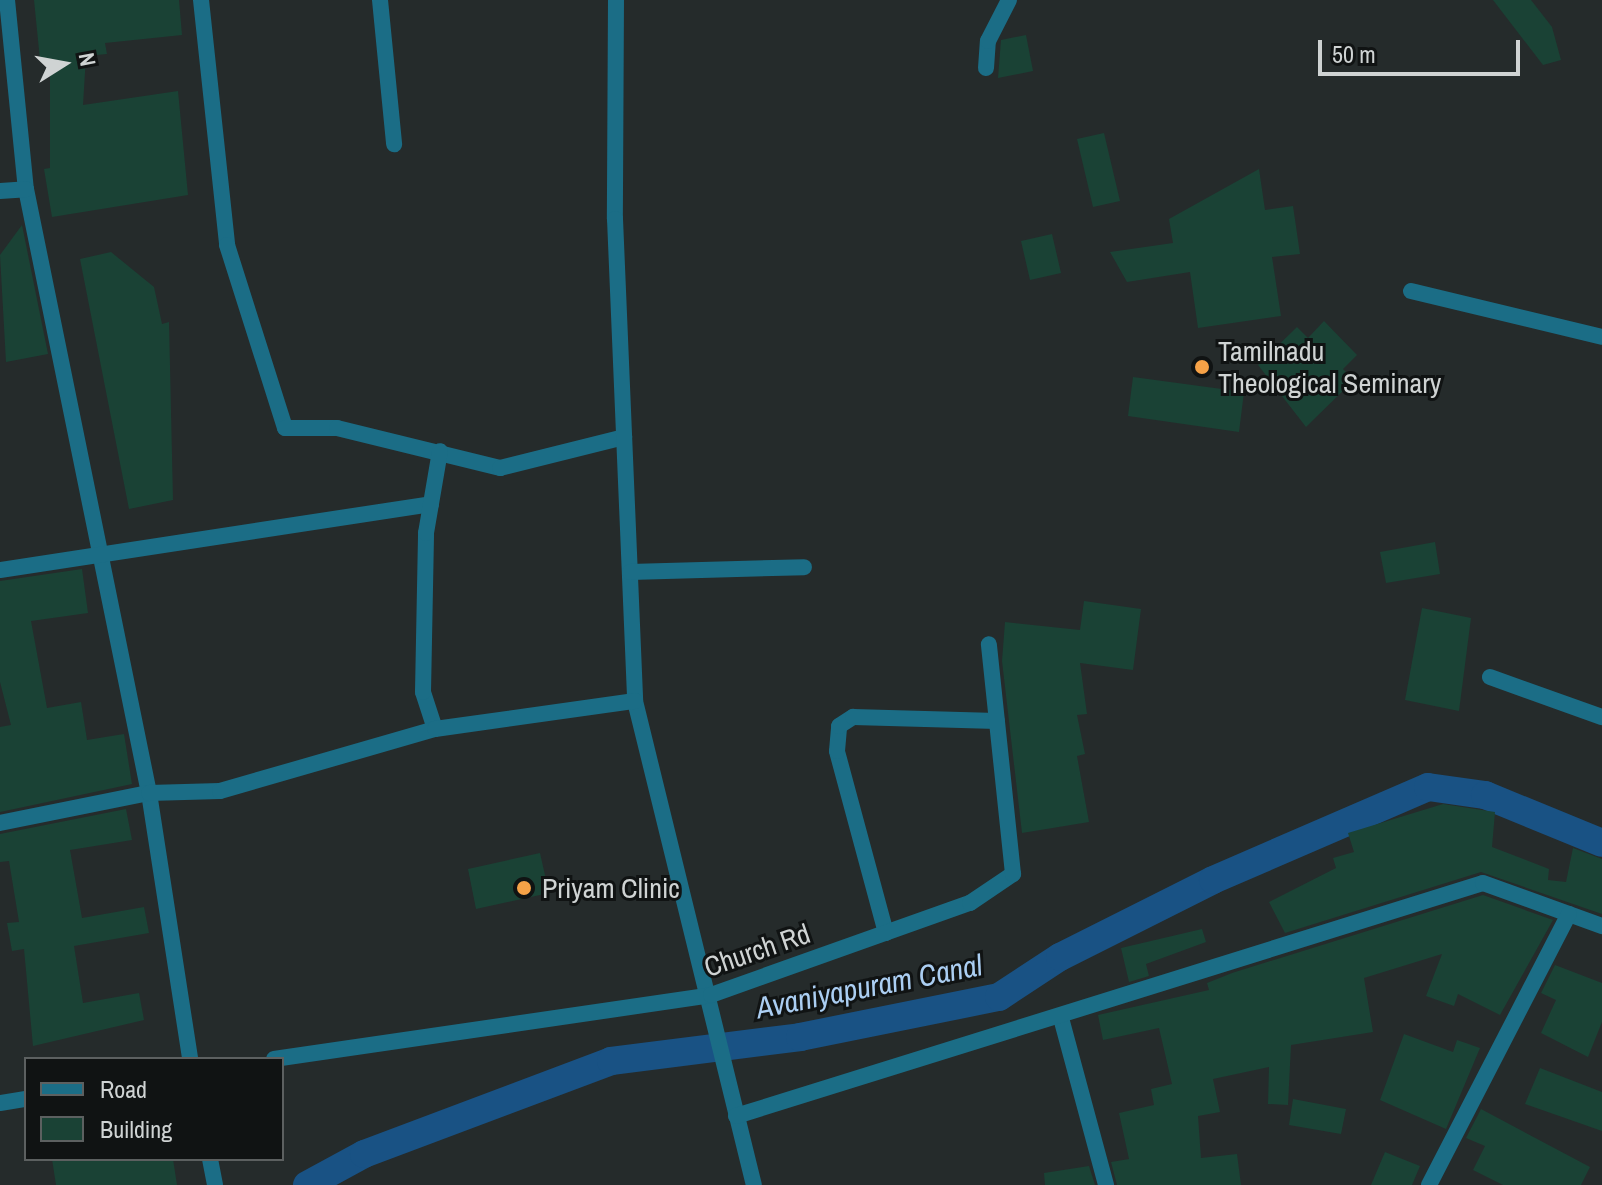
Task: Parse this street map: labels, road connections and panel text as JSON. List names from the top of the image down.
{
  "streets": {
    "street": ["Church Rd"]
  },
  "water": ["Avaniyapuram Canal"],
  "places": ["Tamilnadu Theological Seminary", "Priyam Clinic"],
  "legend": ["Road", "Building"],
  "scale_bar": "50 m",
  "north": "right"
}
